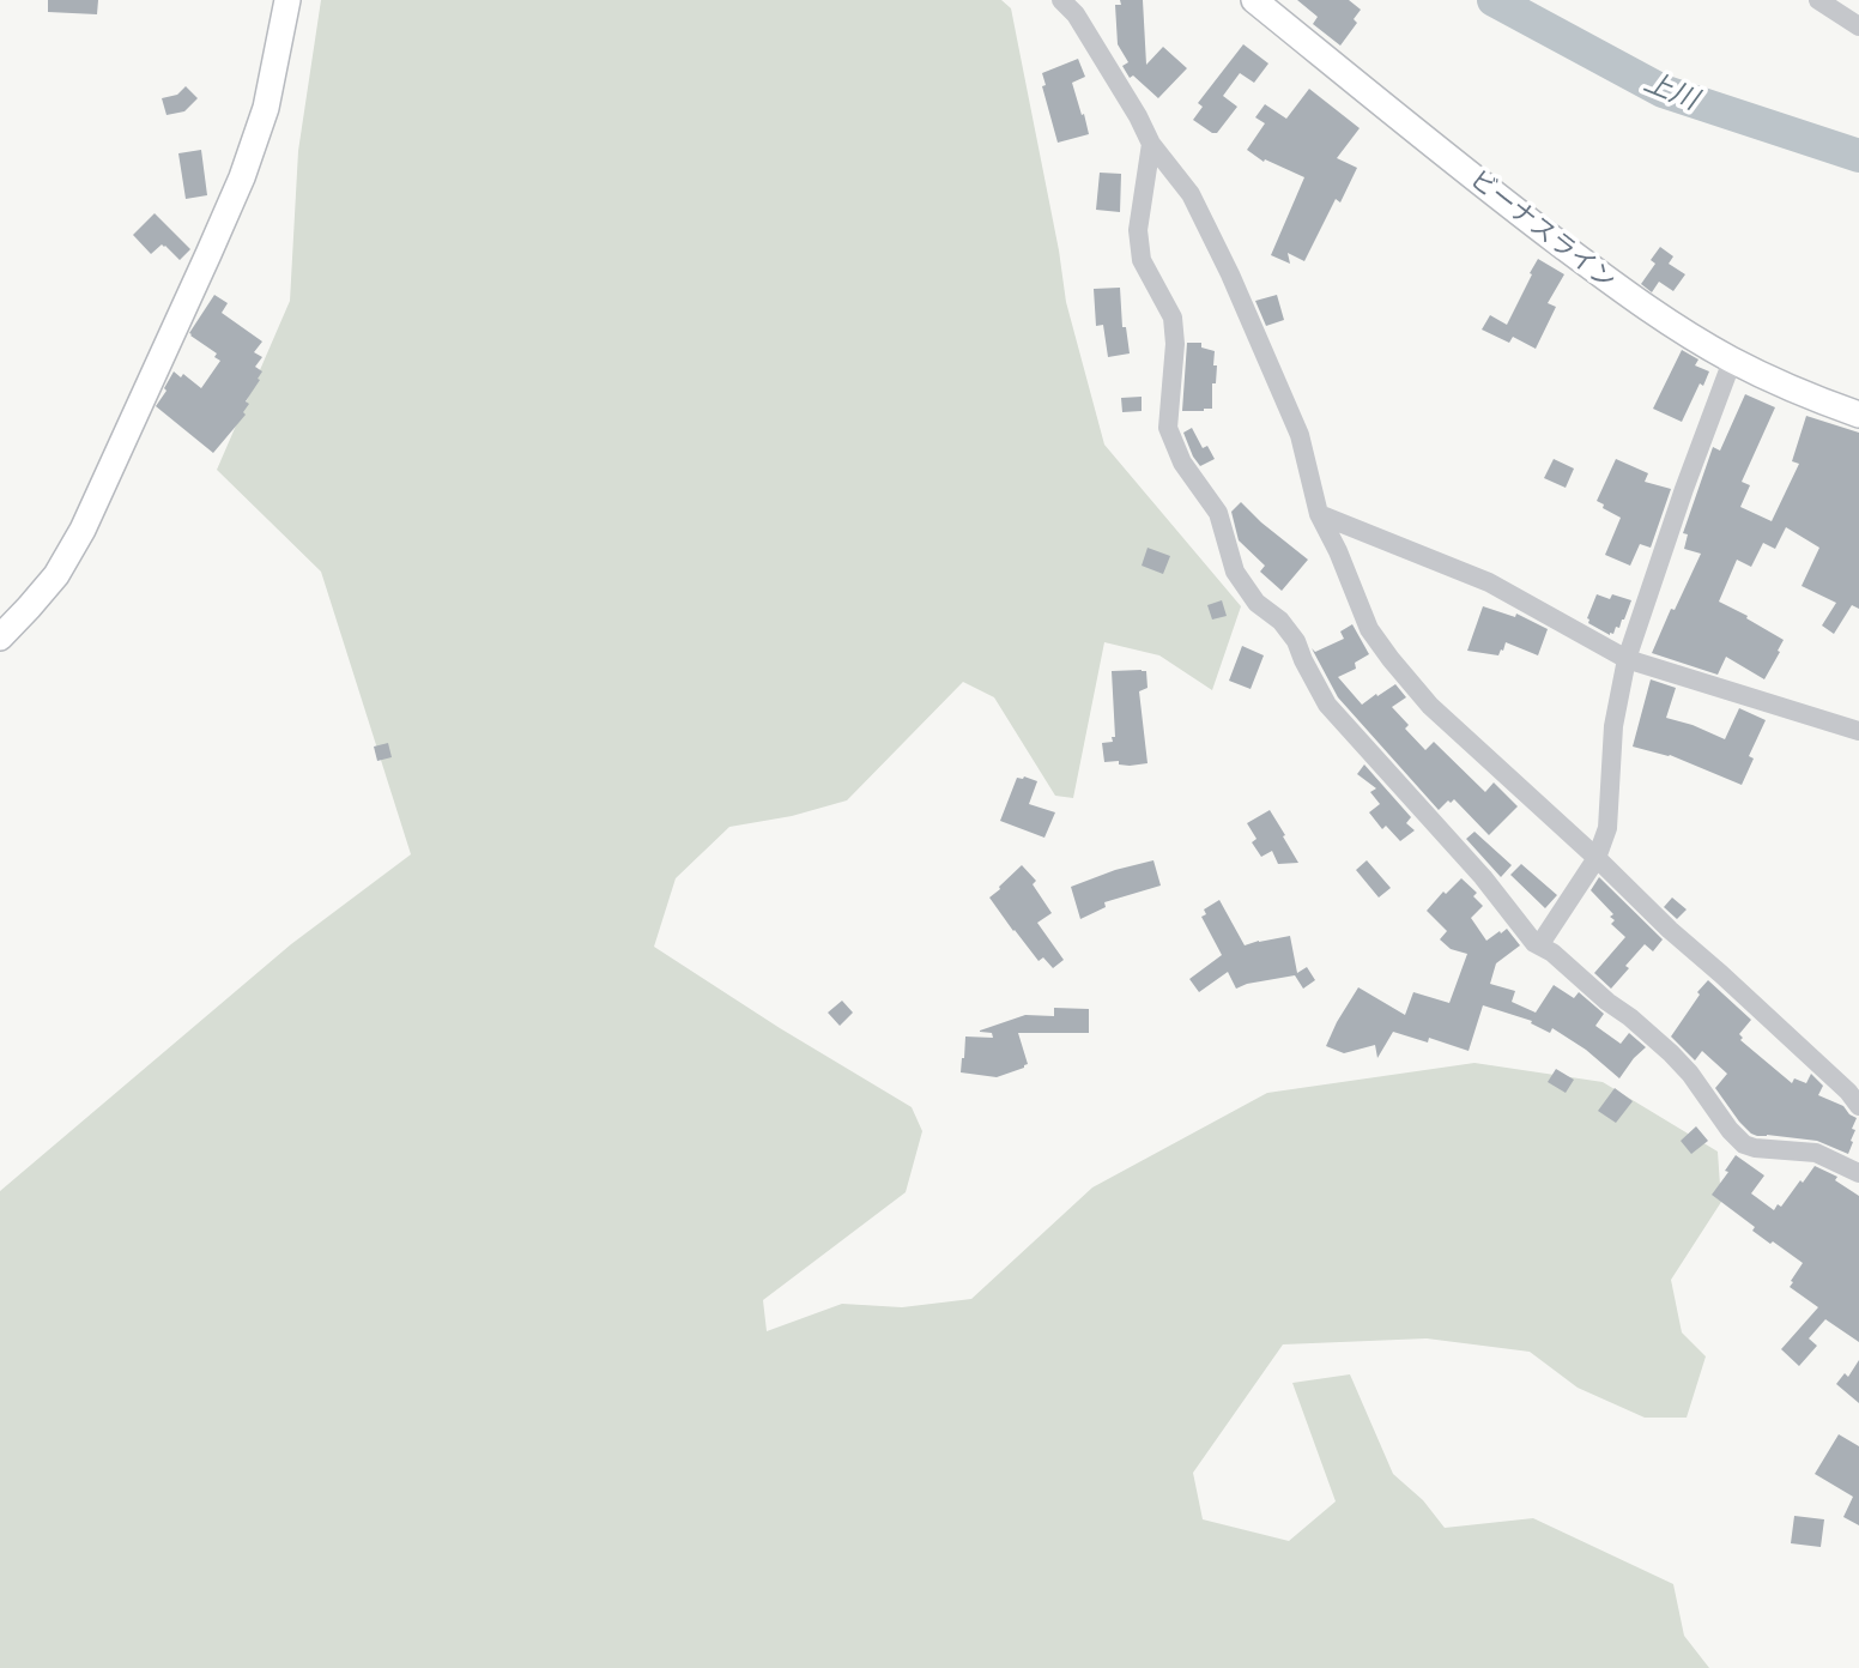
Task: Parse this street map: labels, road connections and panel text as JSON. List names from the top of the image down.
{
  "streets": {
    "main road": ["ビーナスライン"]
  },
  "water": ["上川"]
}
